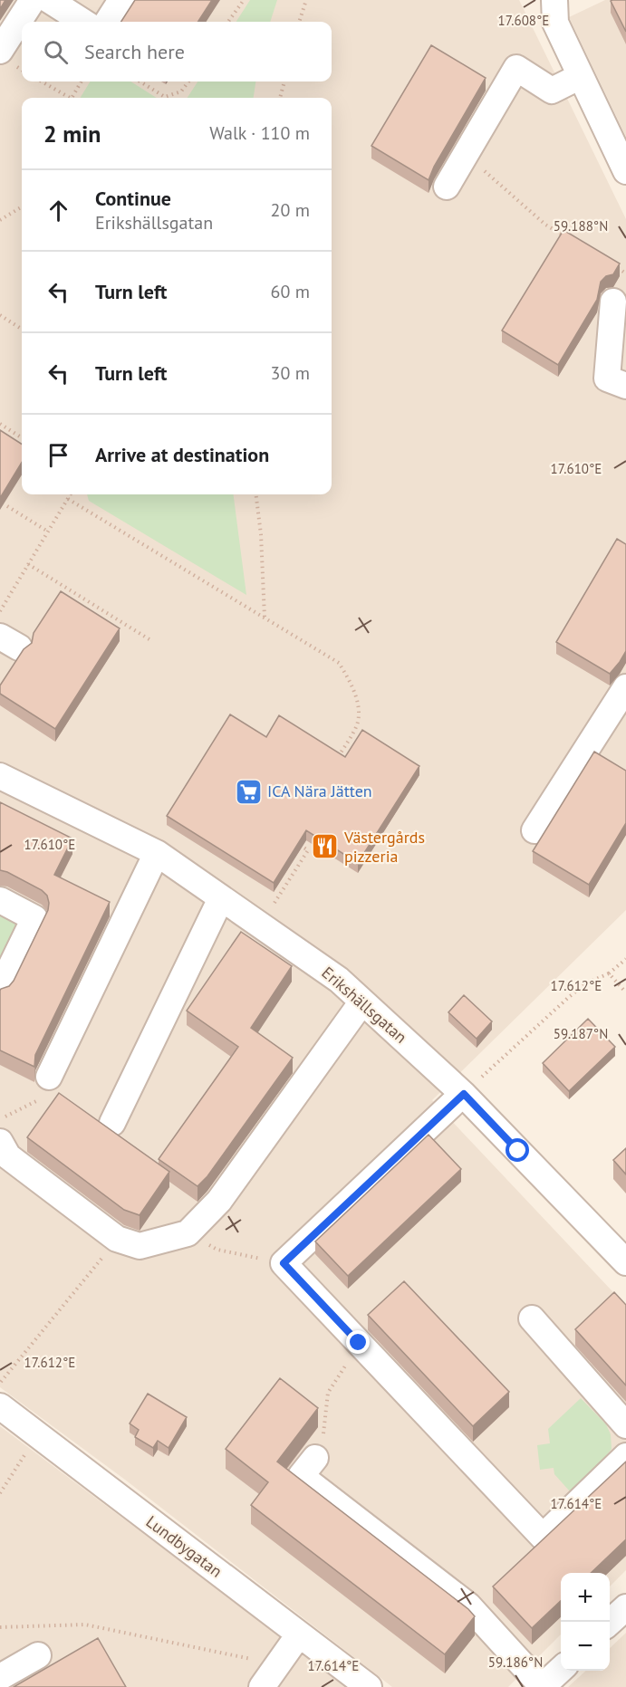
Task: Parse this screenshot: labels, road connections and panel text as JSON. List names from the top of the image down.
{
  "streets": {
    "street": ["Erikshällsgatan", "Lundbygatan"]
  },
  "places": {
    "supermarket": ["ICA Nära Jätten"],
    "restaurant": ["Västergårds pizzeria"]
  },
  "page": {
    "search": "Search here",
    "heading": ["2 min", "Walk · 110 m"],
    "list": [
      ["Continue", "Erikshällsgatan", "20 m"],
      ["Turn left", "60 m"],
      ["Turn left", "30 m"],
      "Arrive at destination"
    ],
    "map_buttons": ["+", "−"]
  },
  "coordinates": [
    "17.608°E",
    "59.188°N",
    "17.610°E",
    "17.612°E",
    "59.187°N",
    "17.614°E",
    "59.186°N"
  ]
}
